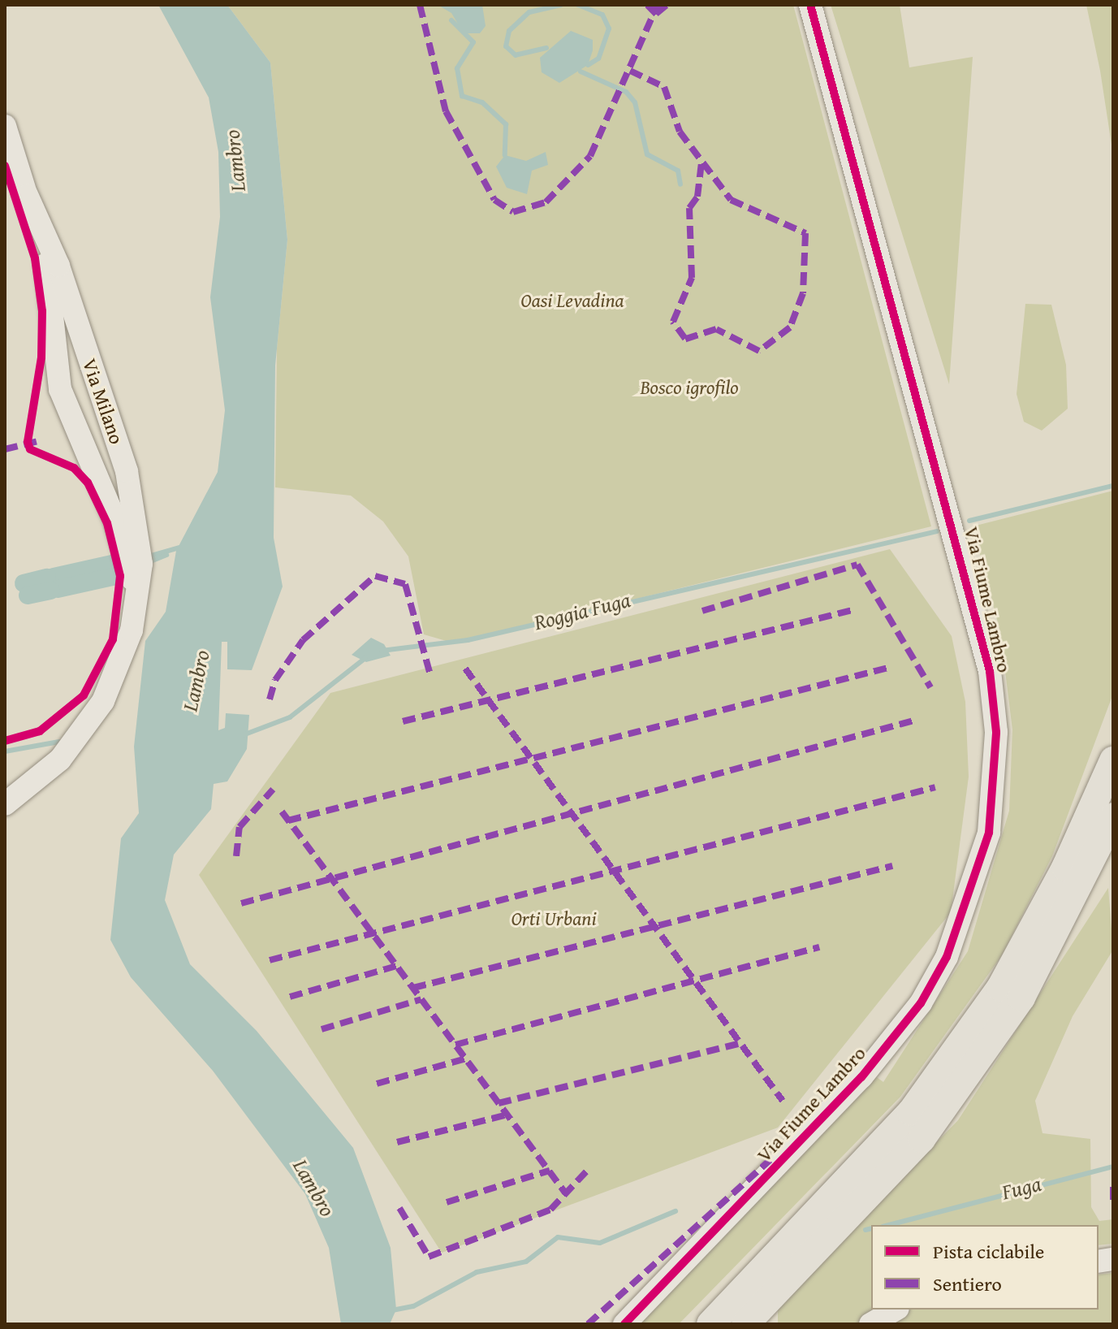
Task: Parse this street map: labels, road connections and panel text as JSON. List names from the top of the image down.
{
  "streets": {
    "street": ["Via Milano", "Via Fiume Lambro"]
  },
  "water": ["Lambro", "Roggia Fuga", "Fuga"],
  "parks": ["Oasi Levadina", "Bosco igrofilo", "Orti Urbani"],
  "legend": ["Pista ciclabile", "Sentiero"]
}
